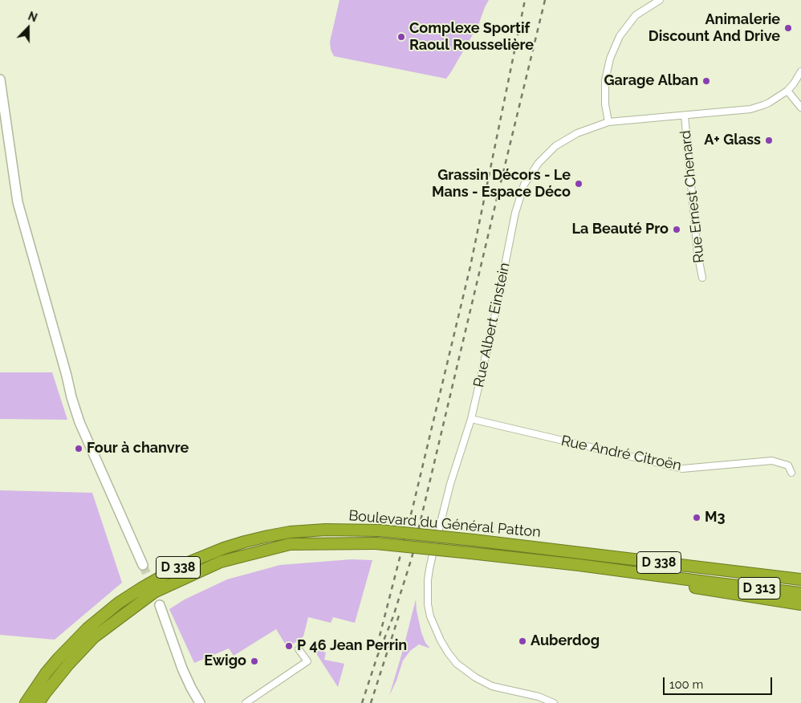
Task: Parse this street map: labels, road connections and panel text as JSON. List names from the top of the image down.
{
  "streets": {
    "highway": ["Boulevard du Général Patton", "D 338", "D 313"],
    "street": ["Rue Ernest Chenard", "Rue Albert Einstein", "Rue André Citroën"]
  },
  "crossings": [
    ["Rue Ernest Chenard", "Rue Albert Einstein"],
    ["Rue Albert Einstein", "Rue André Citroën"],
    ["Boulevard du Général Patton", "D 338"],
    ["Boulevard du Général Patton", "D 313"],
    ["D 338", "D 313"]
  ],
  "places": [
    "Animalerie Discount And Drive",
    "Complexe Sportif Raoul Rousselière",
    "Garage Alban",
    "A+ Glass",
    "Grassin Décors - Le Mans - Espace Déco",
    "La Beauté Pro",
    "Four à chanvre",
    "M3",
    "Auberdog",
    "P 46 Jean Perrin",
    "Ewigo"
  ],
  "scale_bar": "100 m",
  "north": "top"
}
